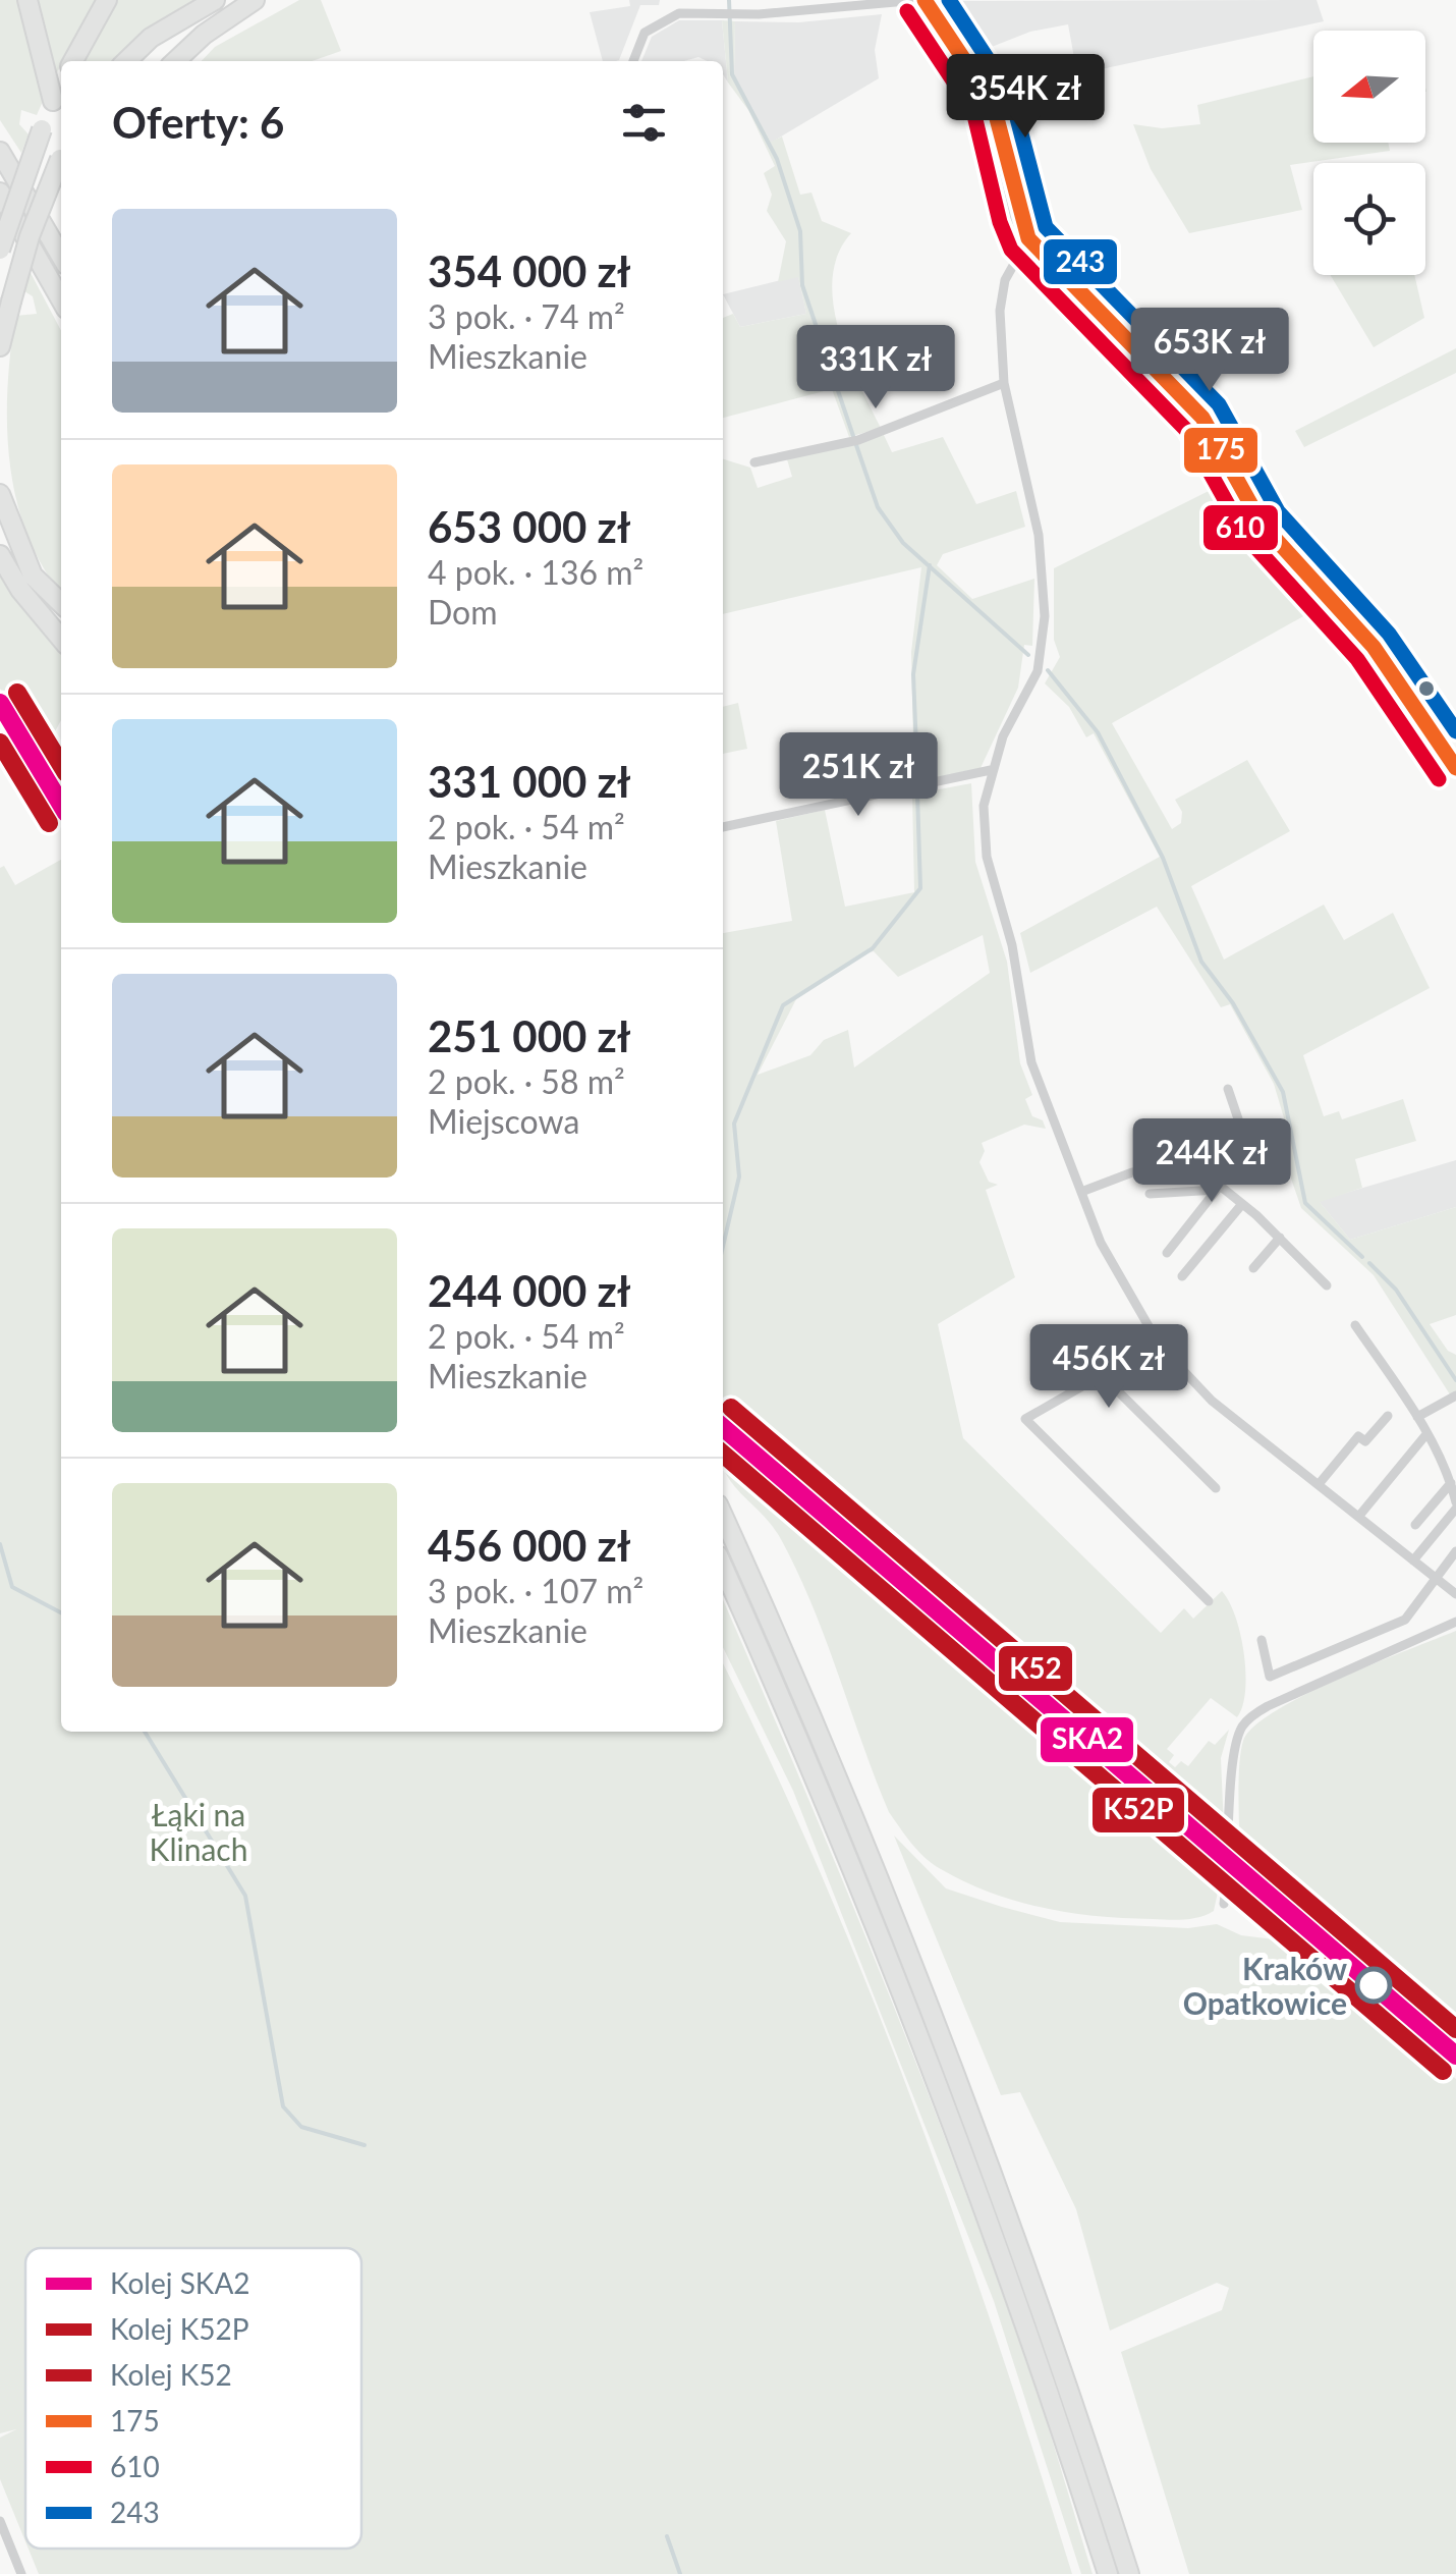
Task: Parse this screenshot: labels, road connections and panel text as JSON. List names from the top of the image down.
{
  "parks": ["Łąki na Klinach"],
  "places": ["Kraków Opatkowice"],
  "lines": [
    "transit line 175",
    "transit line 243",
    "transit line 610",
    "rail line K52",
    "rail line SKA2",
    "rail line K52P"
  ],
  "legend": [
    "Kolej SKA2",
    "Kolej K52P",
    "Kolej K52",
    "175",
    "610",
    "243"
  ],
  "north": "left",
  "page": {
    "price": [
      "354K zł",
      "653K zł",
      "331K zł",
      "251K zł",
      "244K zł",
      "456K zł"
    ],
    "heading": "Oferty: 6",
    "list": [
      {
        "name": "354 000 zł",
        "note": "3 pok. · 74 m² · Mieszkanie"
      },
      {
        "name": "653 000 zł",
        "note": "4 pok. · 136 m² · Dom"
      },
      {
        "name": "331 000 zł",
        "note": "2 pok. · 54 m² · Mieszkanie"
      },
      {
        "name": "251 000 zł",
        "note": "2 pok. · 58 m² · Miejscowa"
      },
      {
        "name": "244 000 zł",
        "note": "2 pok. · 54 m² · Mieszkanie"
      },
      {
        "name": "456 000 zł",
        "note": "3 pok. · 107 m² · Mieszkanie"
      }
    ]
  }
}
